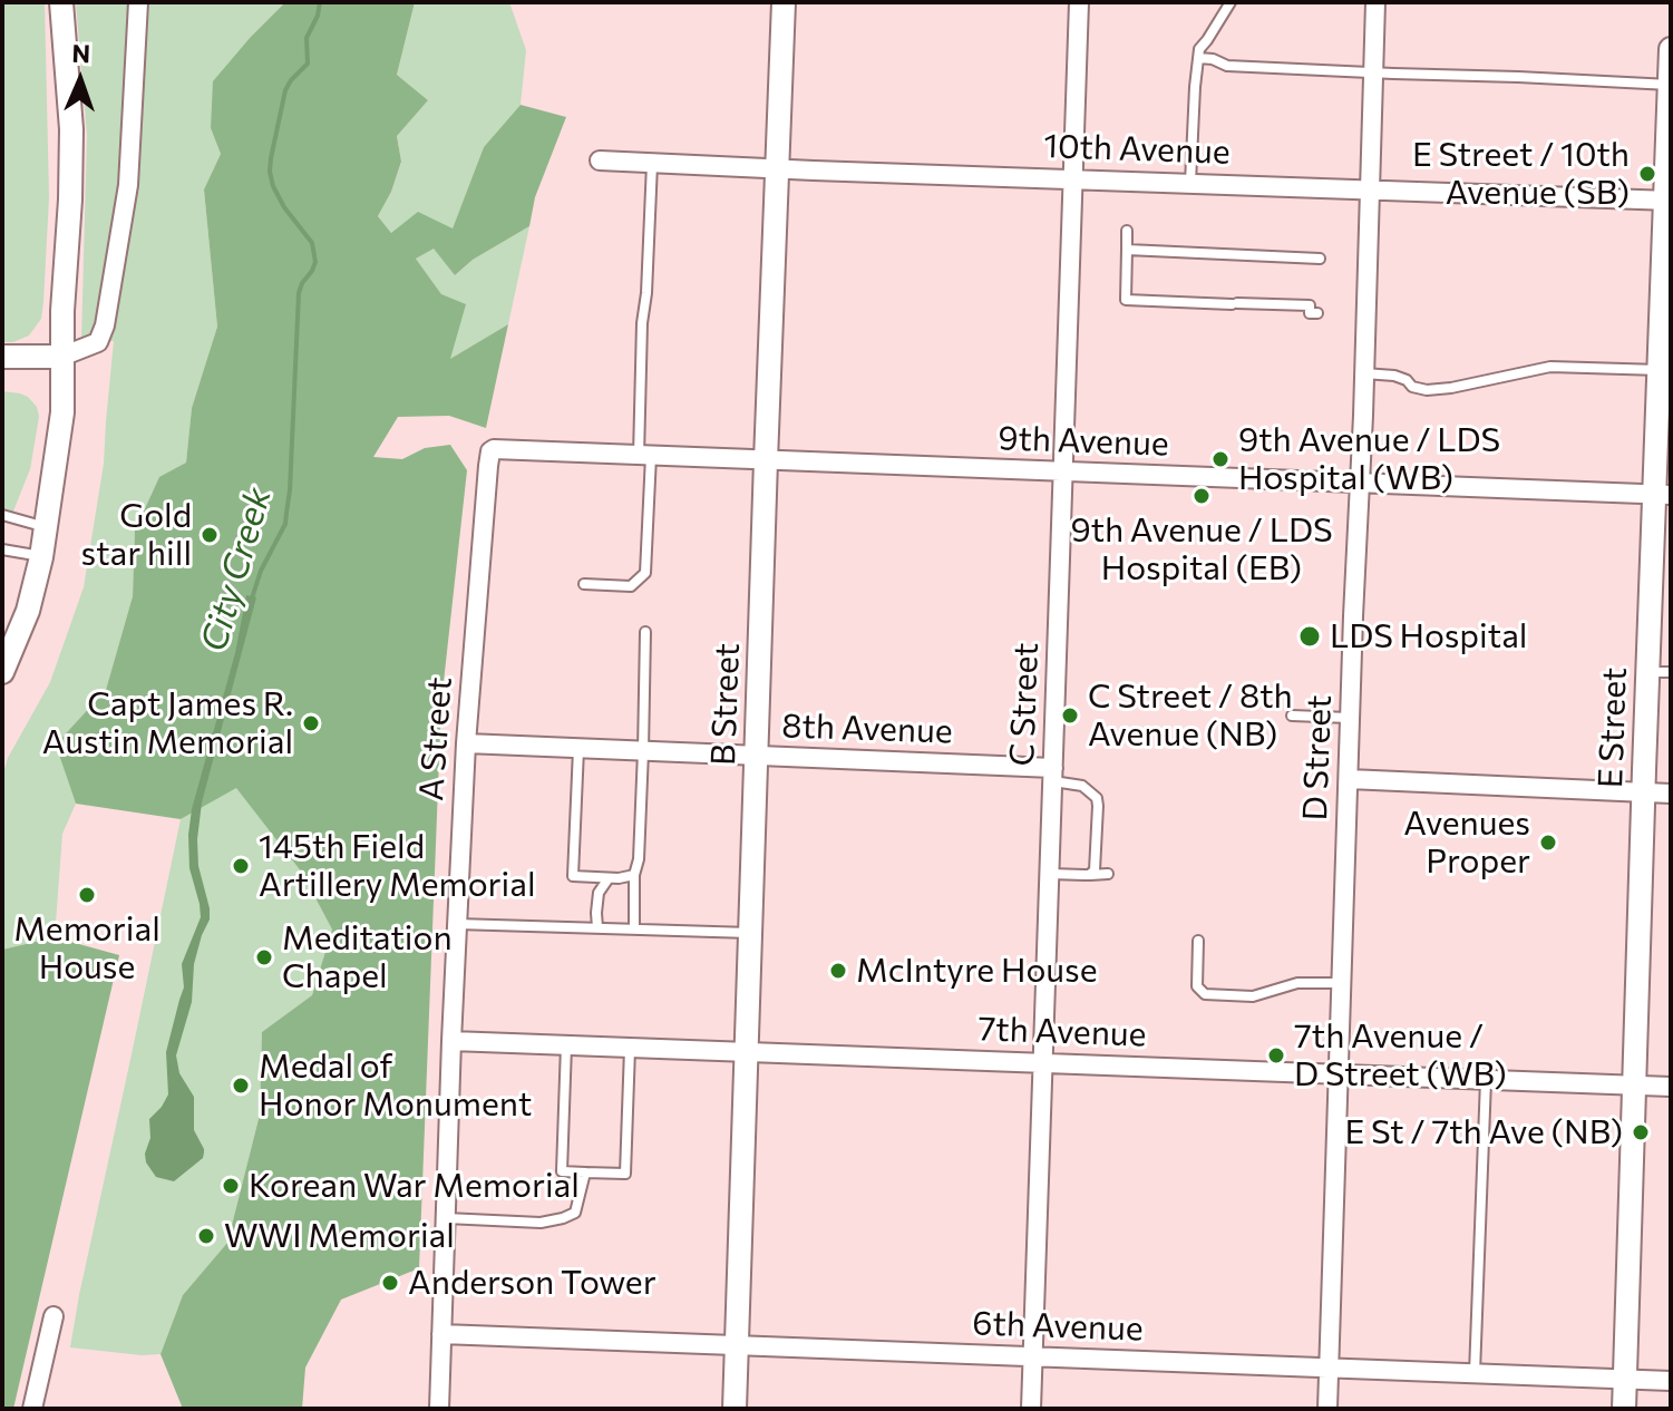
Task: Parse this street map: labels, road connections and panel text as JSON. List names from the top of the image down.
{
  "streets": {
    "street": [
      "10th Avenue",
      "9th Avenue",
      "B Street",
      "C Street",
      "E Street",
      "8th Avenue",
      "A Street",
      "D Street",
      "7th Avenue",
      "6th Avenue"
    ]
  },
  "crossings": [
    ["10th Avenue", "B Street"],
    ["10th Avenue", "C Street"],
    ["10th Avenue", "E Street"],
    ["10th Avenue", "D Street"],
    ["9th Avenue", "B Street"],
    ["9th Avenue", "C Street"],
    ["9th Avenue", "E Street"],
    ["9th Avenue", "A Street"],
    ["9th Avenue", "D Street"],
    ["B Street", "8th Avenue"],
    ["B Street", "7th Avenue"],
    ["B Street", "6th Avenue"],
    ["C Street", "8th Avenue"],
    ["C Street", "7th Avenue"],
    ["C Street", "6th Avenue"],
    ["E Street", "7th Avenue"],
    ["E Street", "6th Avenue"],
    ["8th Avenue", "A Street"],
    ["A Street", "7th Avenue"],
    ["A Street", "6th Avenue"],
    ["D Street", "7th Avenue"],
    ["D Street", "6th Avenue"]
  ],
  "water": ["City Creek"],
  "places": [
    "E Street / 10th Avenue (SB)",
    "9th Avenue / LDS Hospital (WB)",
    "9th Avenue / LDS Hospital (EB)",
    "Gold star hill",
    "LDS Hospital",
    "C Street / 8th Avenue (NB)",
    "Capt James R. Austin Memorial",
    "Avenues Proper",
    "145th Field Artillery Memorial",
    "Memorial House",
    "Meditation Chapel",
    "McIntyre House",
    "7th Avenue / D Street (WB)",
    "Medal of Honor Monument",
    "E St / 7th Ave (NB)",
    "Korean War Memorial",
    "WWI Memorial",
    "Anderson Tower"
  ],
  "north": "top"
}
